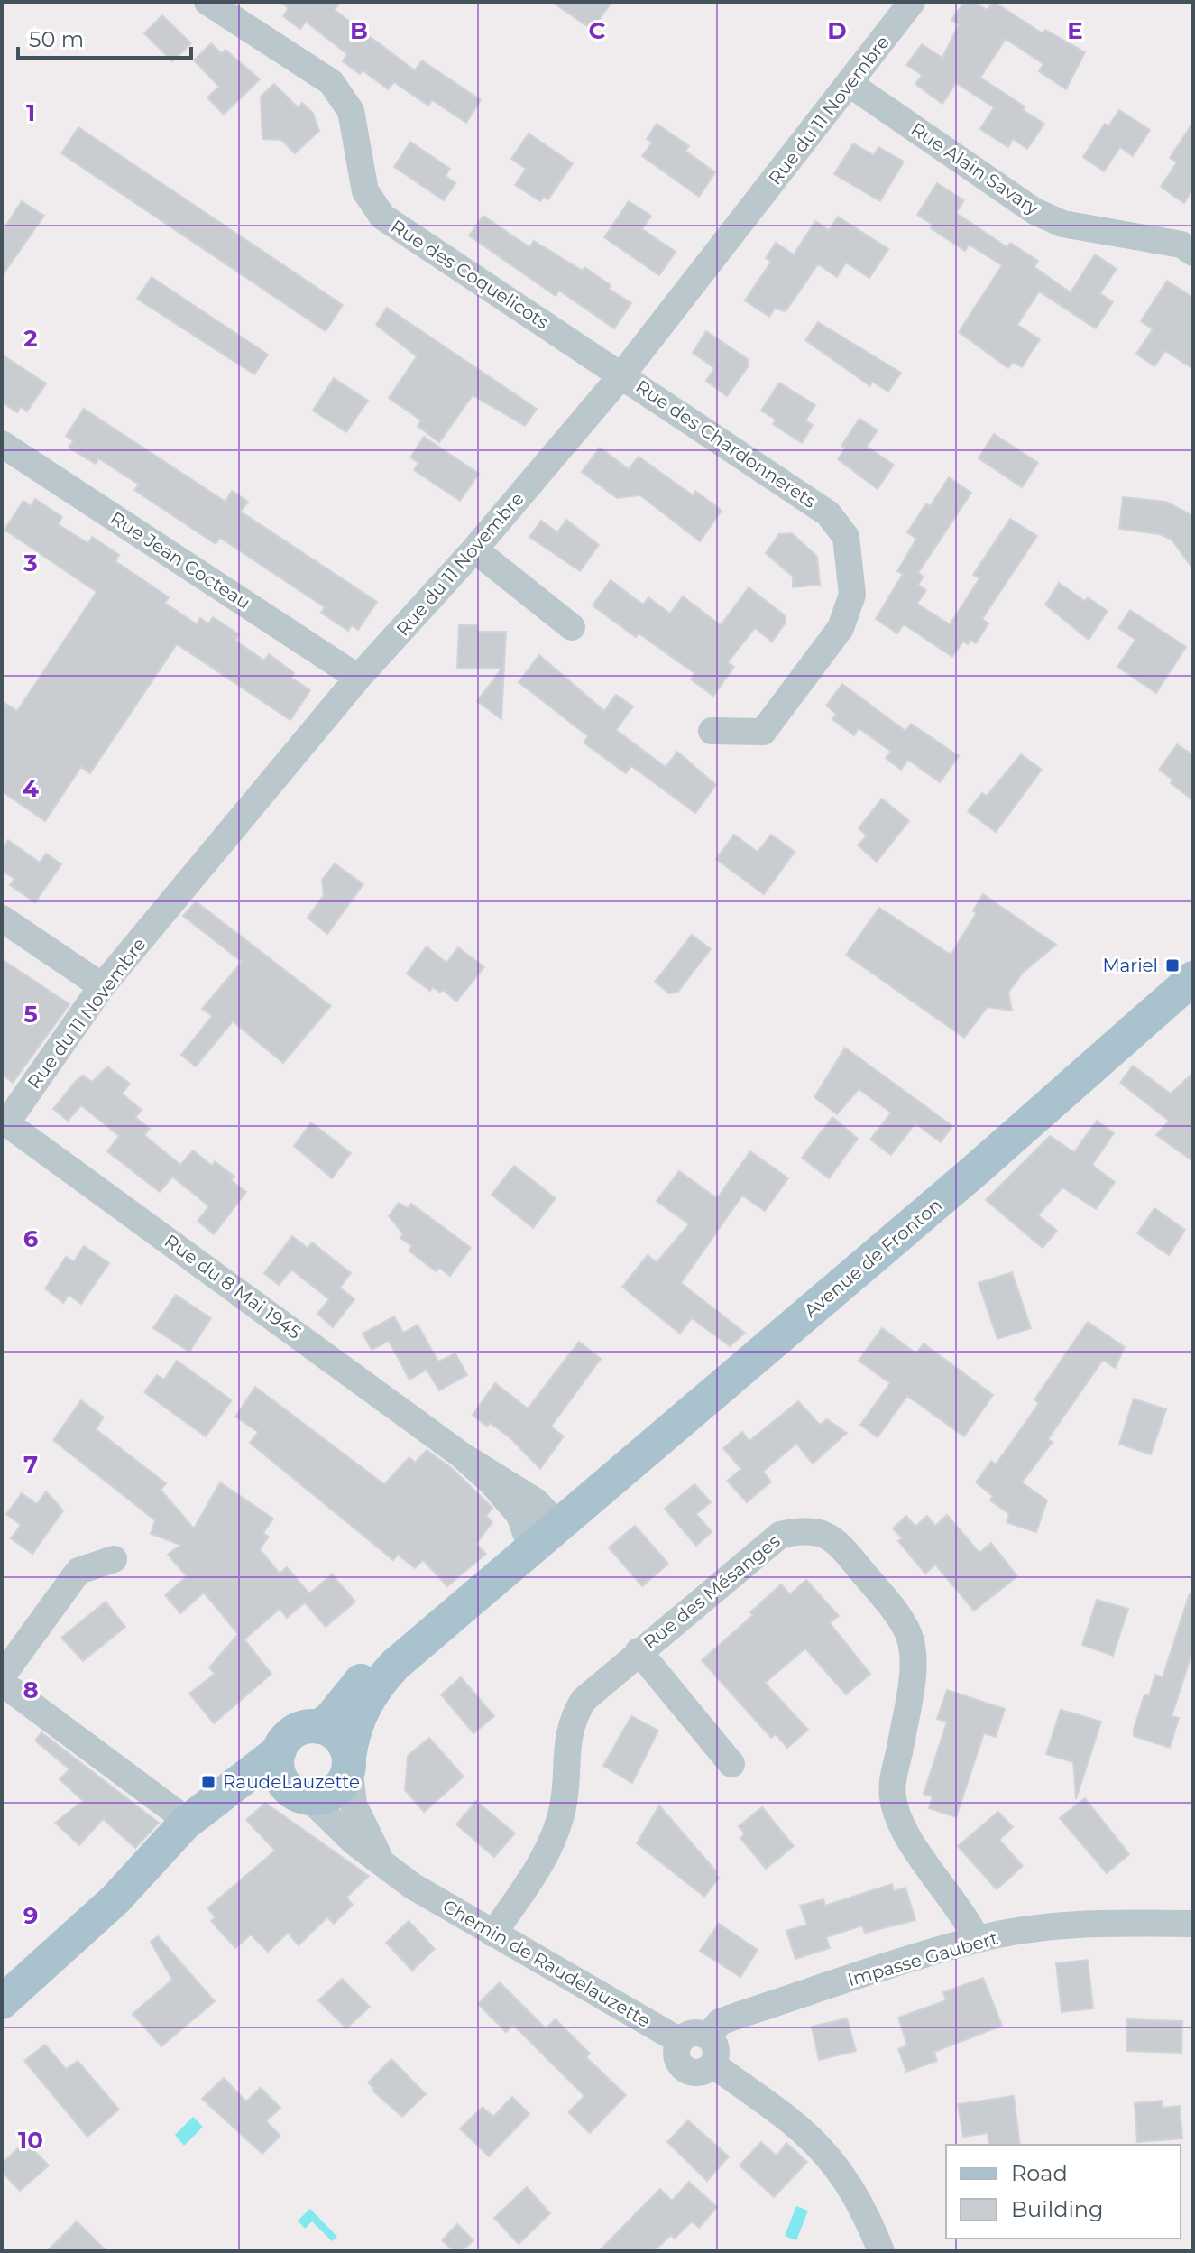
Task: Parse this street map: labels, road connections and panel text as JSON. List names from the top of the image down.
{
  "streets": {
    "main road": ["Avenue de Fronton"],
    "street": [
      "Rue du 11 Novembre",
      "Rue Alain Savary",
      "Rue des Coquelicots",
      "Rue des Chardonnerets",
      "Rue Jean Cocteau",
      "Rue du 8 Mai 1945",
      "Rue des Mésanges",
      "Impasse Gaubert",
      "Chemin de Raudelauzette"
    ]
  },
  "crossings": [
    ["Rue du 11 Novembre", "Rue Alain Savary"],
    ["Rue du 11 Novembre", "Rue des Coquelicots"],
    ["Rue du 11 Novembre", "Rue des Chardonnerets"],
    ["Rue du 11 Novembre", "Rue Jean Cocteau"],
    ["Rue du 11 Novembre", "Rue du 8 Mai 1945"],
    ["Rue des Coquelicots", "Rue des Chardonnerets"],
    ["Avenue de Fronton", "Rue du 8 Mai 1945"],
    ["Avenue de Fronton", "Chemin de Raudelauzette"],
    ["Rue des Mésanges", "Impasse Gaubert"],
    ["Rue des Mésanges", "Chemin de Raudelauzette"],
    ["Impasse Gaubert", "Chemin de Raudelauzette"]
  ],
  "places": {
    "transit": ["Mariel", "RaudeLauzette"]
  },
  "legend": ["Road", "Building"],
  "scale_bar": "50 m",
  "grid": {
    "columns": [
      "B",
      "C",
      "D",
      "E"
    ],
    "rows": [
      "1",
      "2",
      "3",
      "4",
      "5",
      "6",
      "7",
      "8",
      "9",
      "10"
    ]
  }
}
